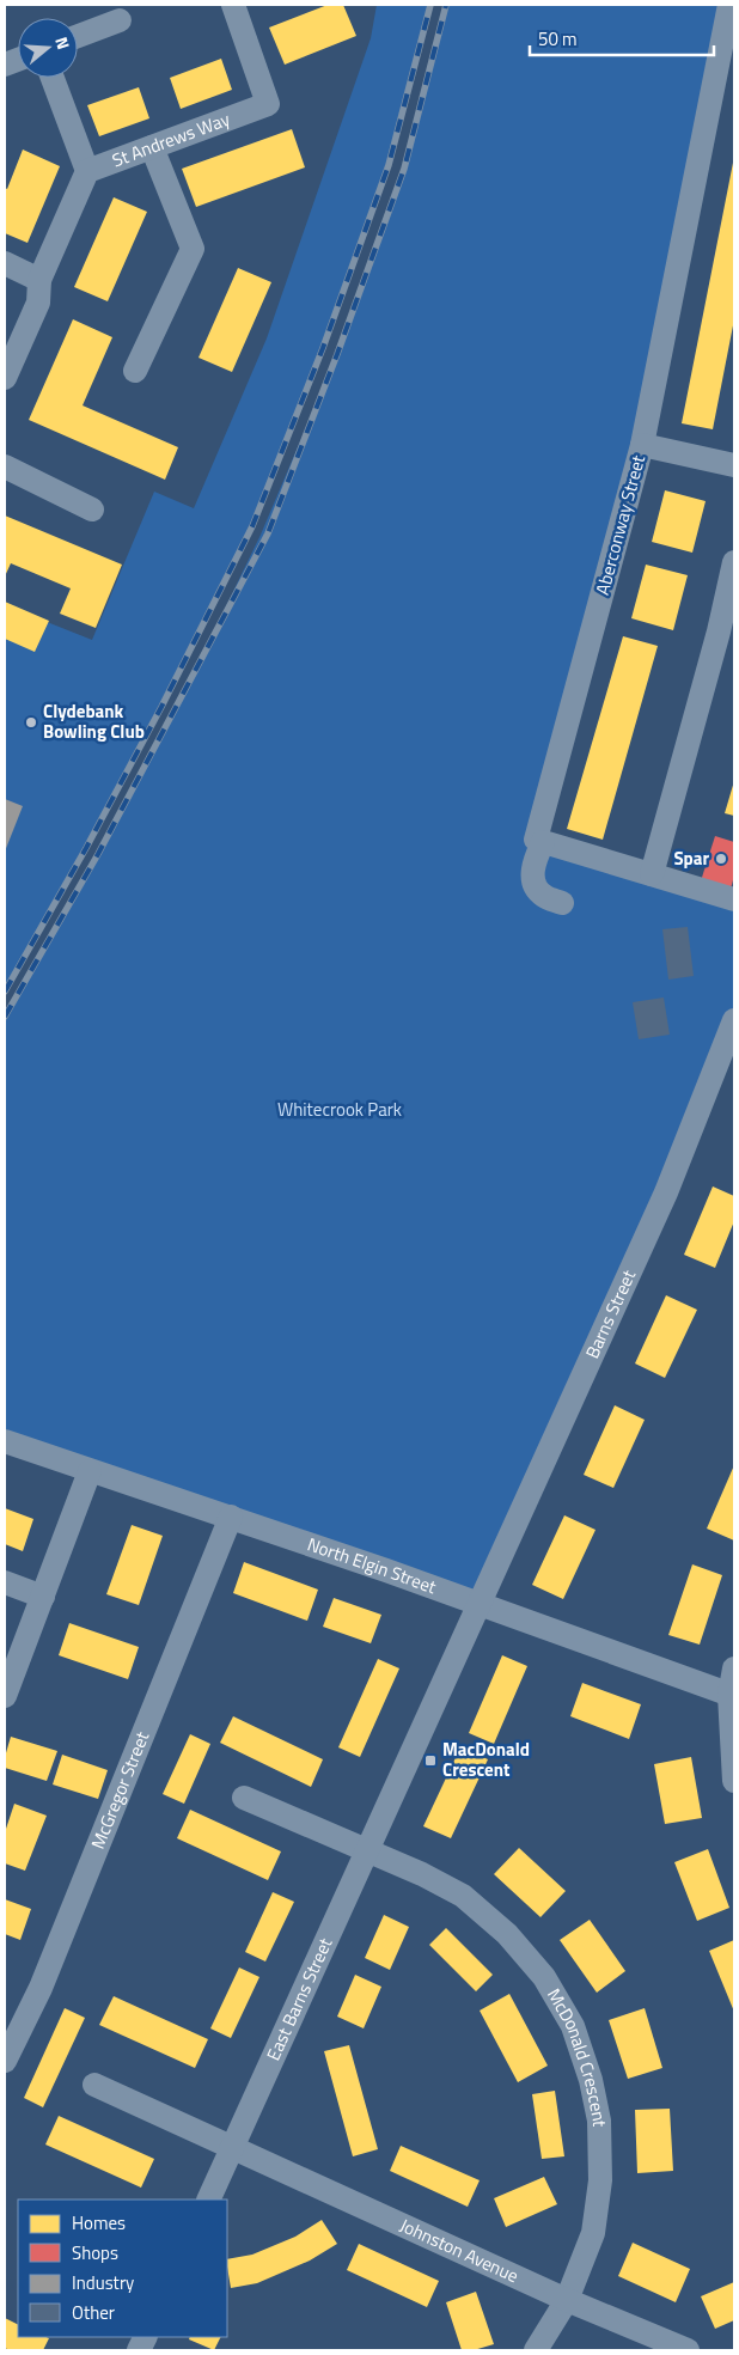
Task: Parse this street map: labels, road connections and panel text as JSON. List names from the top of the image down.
{
  "streets": {
    "street": [
      "St Andrews Way",
      "Aberconway Street",
      "Barns Street",
      "North Elgin Street",
      "McGregor Street",
      "East Barns Street",
      "McDonald Crescent",
      "Johnston Avenue"
    ]
  },
  "crossings": [
    ["Barns Street", "North Elgin Street"],
    ["Barns Street", "East Barns Street"],
    ["North Elgin Street", "McGregor Street"],
    ["North Elgin Street", "East Barns Street"],
    ["East Barns Street", "McDonald Crescent"],
    ["East Barns Street", "Johnston Avenue"],
    ["McDonald Crescent", "Johnston Avenue"]
  ],
  "parks": ["Whitecrook Park"],
  "places": {
    "other": ["Clydebank Bowling Club", "Spar"],
    "transit": ["MacDonald Crescent"]
  },
  "legend": [
    "Homes",
    "Shops",
    "Industry",
    "Other"
  ],
  "scale_bar": "50 m",
  "north": "right"
}
